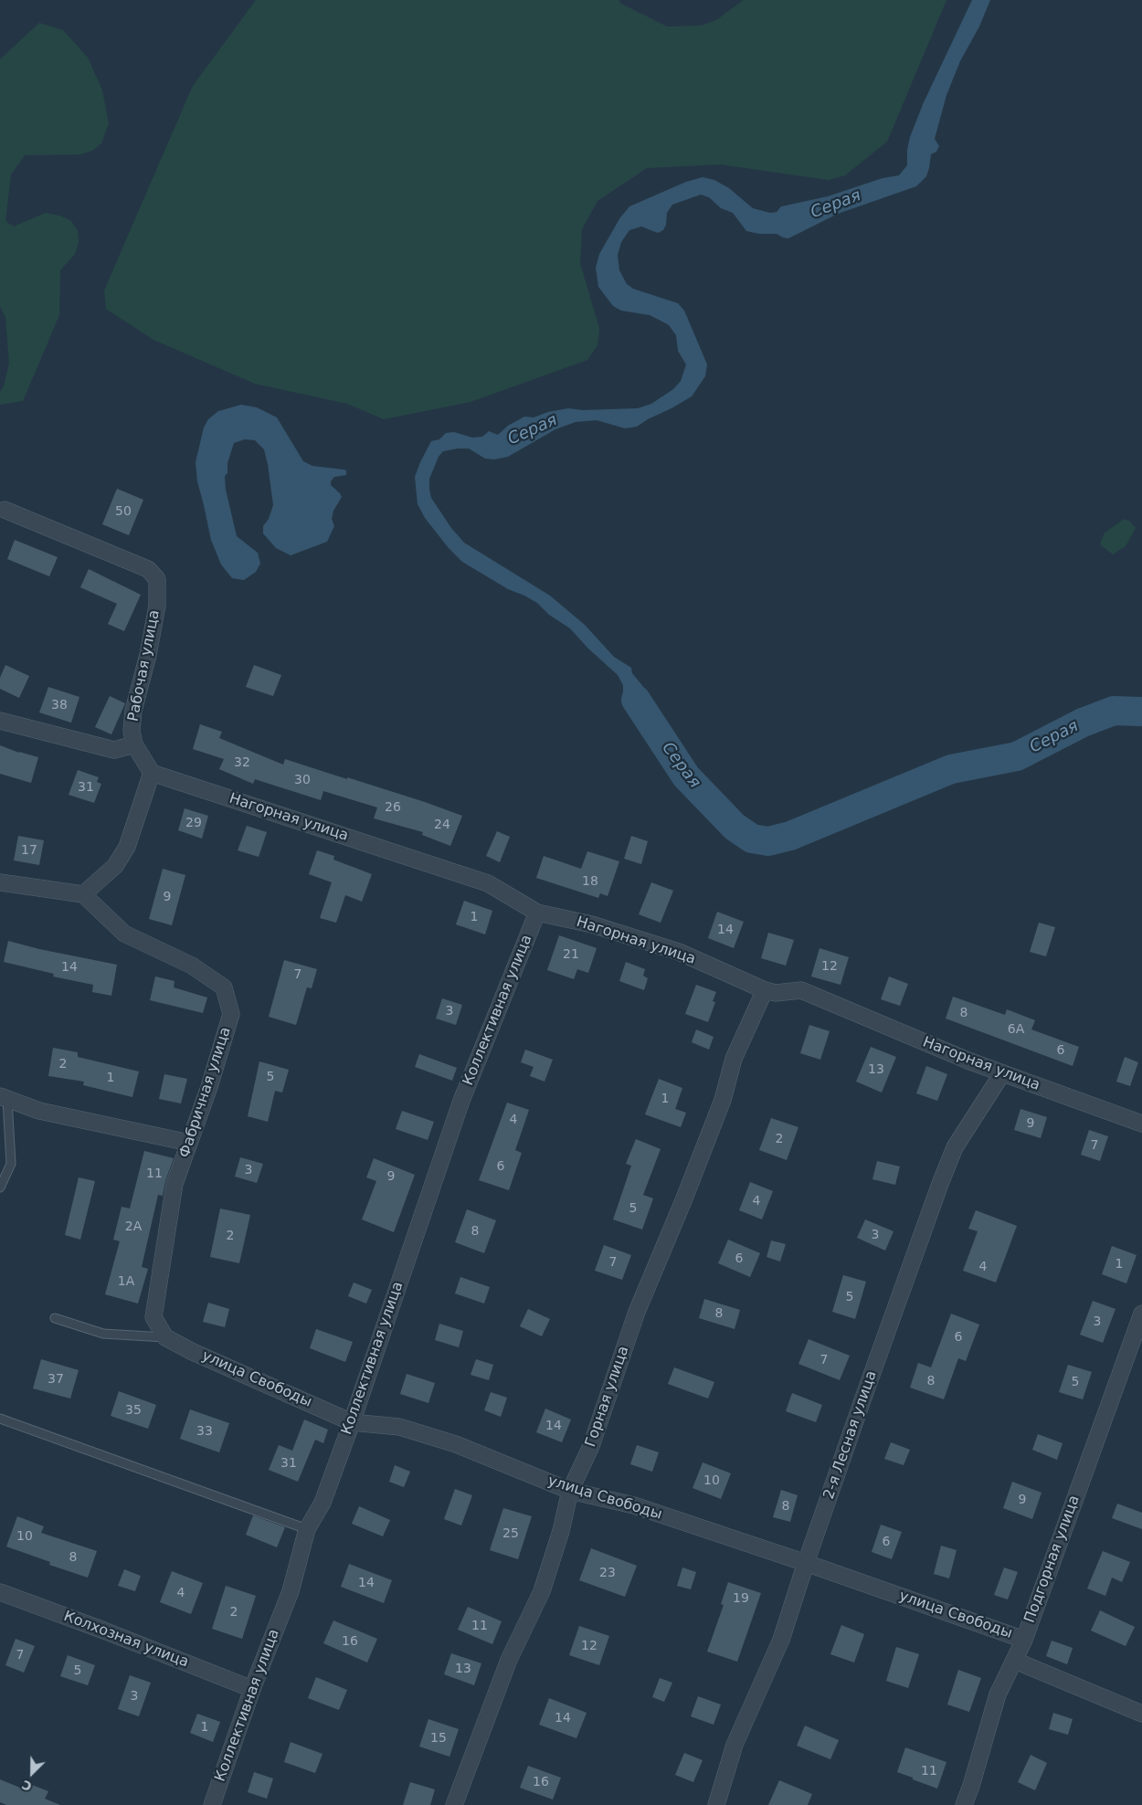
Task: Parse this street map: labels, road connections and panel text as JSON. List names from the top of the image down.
{
  "streets": {
    "street": [
      "Рабочая улица",
      "Нагорная улица",
      "Коллективная улица",
      "Фабричная улица",
      "улица Свободы",
      "Горная улица",
      "2-я Лесная улица",
      "Подгорная улица",
      "Колхозная улица"
    ]
  },
  "crossings": [
    ["Рабочая улица", "Нагорная улица"],
    ["Нагорная улица", "Коллективная улица"],
    ["Нагорная улица", "Горная улица"],
    ["Нагорная улица", "2-я Лесная улица"],
    ["Коллективная улица", "улица Свободы"],
    ["Коллективная улица", "Колхозная улица"],
    ["Фабричная улица", "улица Свободы"],
    ["улица Свободы", "Горная улица"],
    ["улица Свободы", "2-я Лесная улица"],
    ["улица Свободы", "Подгорная улица"]
  ],
  "water": ["Серая"],
  "house_numbers": [
    "50",
    "38",
    "32",
    "30",
    "31",
    "26",
    "29",
    "24",
    "17",
    "18",
    "9",
    "1",
    "14",
    "21",
    "12",
    "14",
    "7",
    "3",
    "8",
    "6А",
    "6",
    "2",
    "13",
    "5",
    "1",
    "1",
    "4",
    "9",
    "2",
    "7",
    "6",
    "3",
    "11",
    "9",
    "4",
    "5",
    "2А",
    "8",
    "3",
    "2",
    "6",
    "7",
    "1",
    "4",
    "1А",
    "5",
    "8",
    "3",
    "6",
    "7",
    "37",
    "8",
    "5",
    "35",
    "14",
    "33",
    "31",
    "10",
    "9",
    "8",
    "25",
    "10",
    "6",
    "8",
    "23",
    "14",
    "4",
    "19",
    "2",
    "11",
    "16",
    "12",
    "7",
    "13",
    "5",
    "3",
    "14",
    "1",
    "15",
    "11",
    "16"
  ],
  "north": "bottom left"
}
